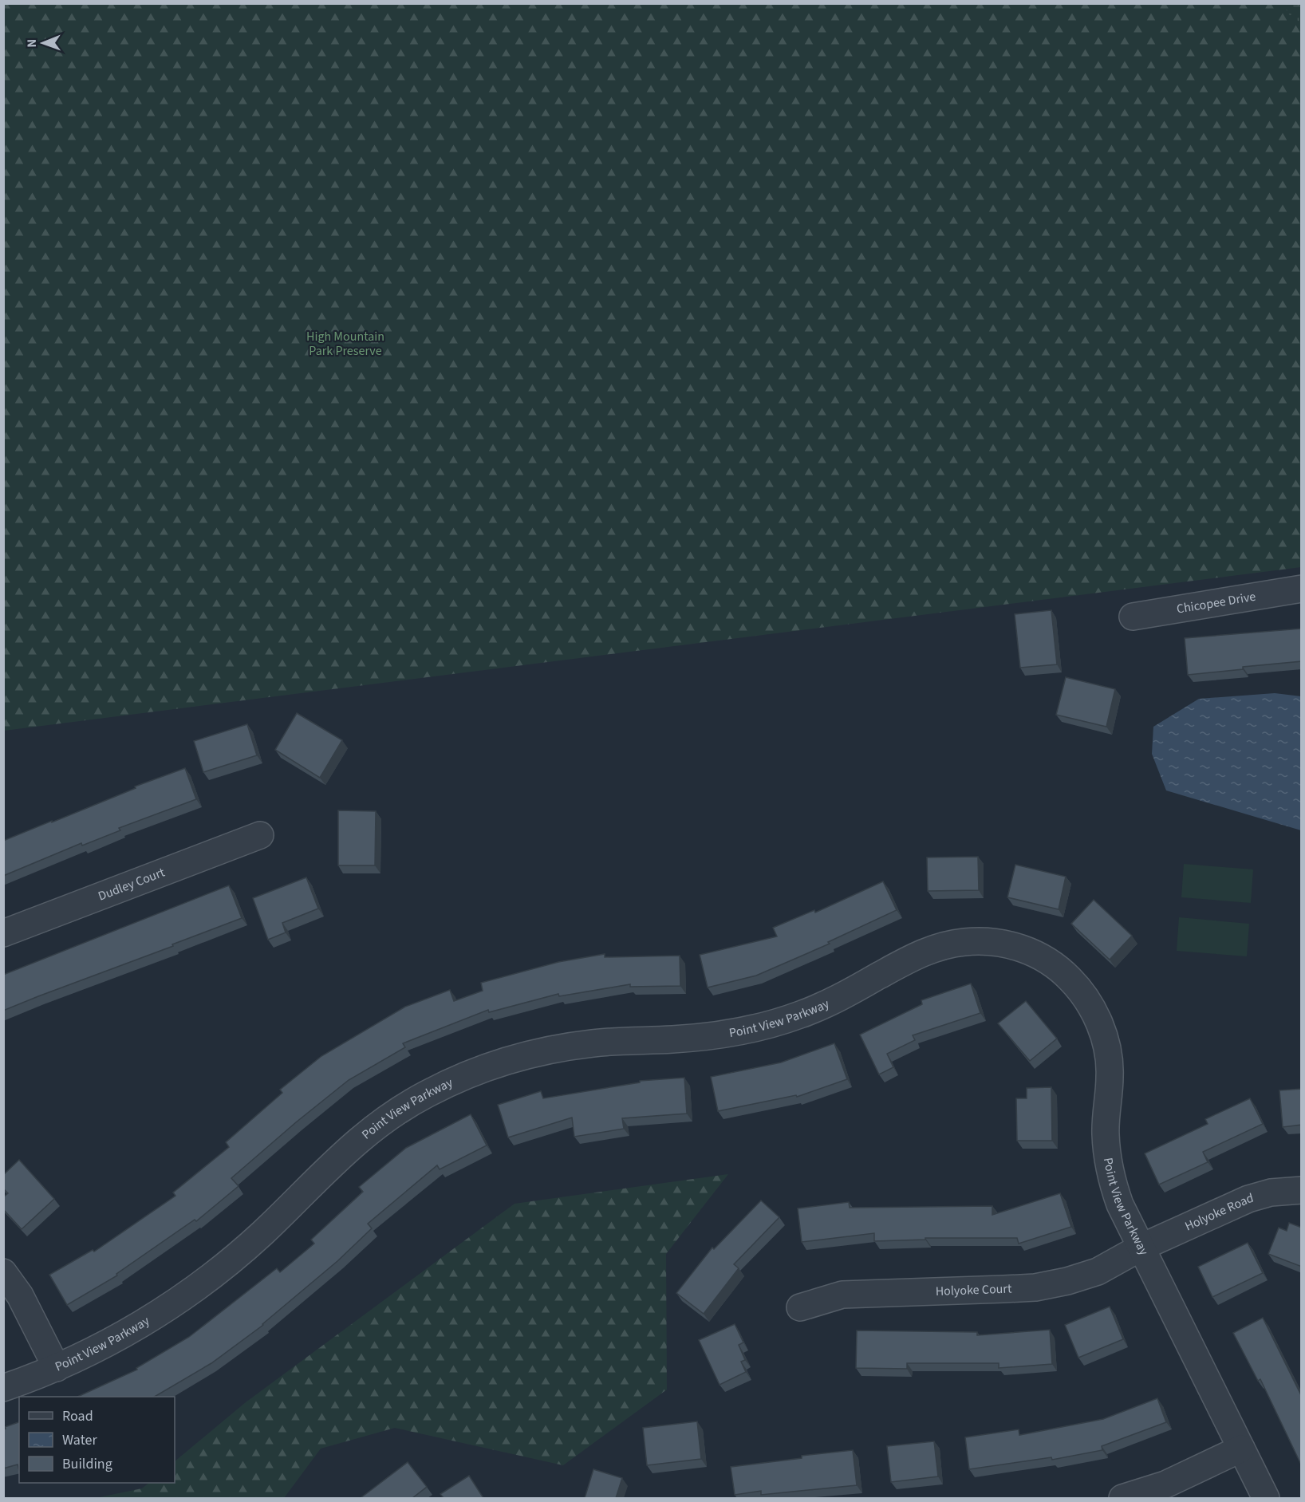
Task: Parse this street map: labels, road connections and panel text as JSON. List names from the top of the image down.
{
  "streets": {
    "street": [
      "Chicopee Drive",
      "Dudley Court",
      "Point View Parkway",
      "Holyoke Road",
      "Holyoke Court"
    ]
  },
  "crossings": [
    ["Point View Parkway", "Holyoke Road"],
    ["Point View Parkway", "Holyoke Court"],
    ["Holyoke Road", "Holyoke Court"]
  ],
  "parks": ["High Mountain Park Preserve"],
  "legend": ["Road", "Water", "Building"],
  "north": "left"
}
